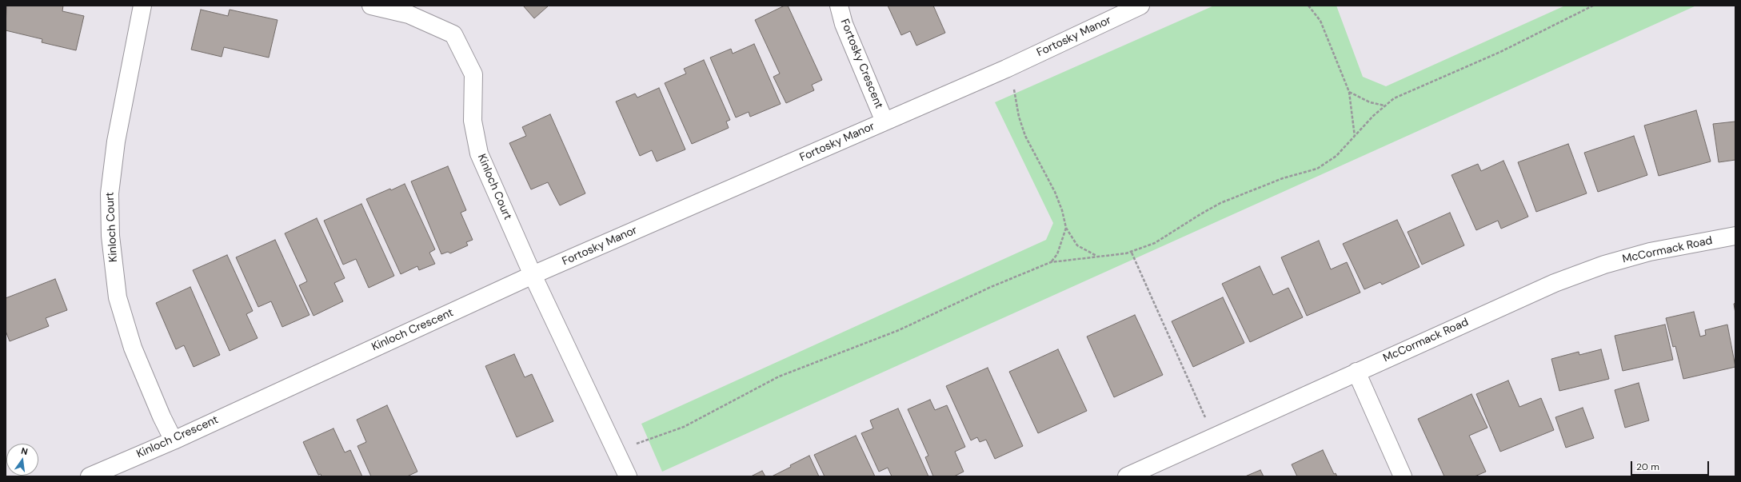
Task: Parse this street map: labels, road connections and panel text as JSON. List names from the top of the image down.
{
  "streets": {
    "street": [
      "Fortosky Manor",
      "Fortosky Crescent",
      "Kinloch Court",
      "McCormack Road",
      "Kinloch Crescent"
    ]
  },
  "crossings": [
    ["Fortosky Manor", "Fortosky Crescent"],
    ["Fortosky Manor", "Kinloch Court"],
    ["Fortosky Manor", "Kinloch Crescent"],
    ["Kinloch Court", "Kinloch Crescent"]
  ],
  "scale_bar": "20 m",
  "north": "top"
}
